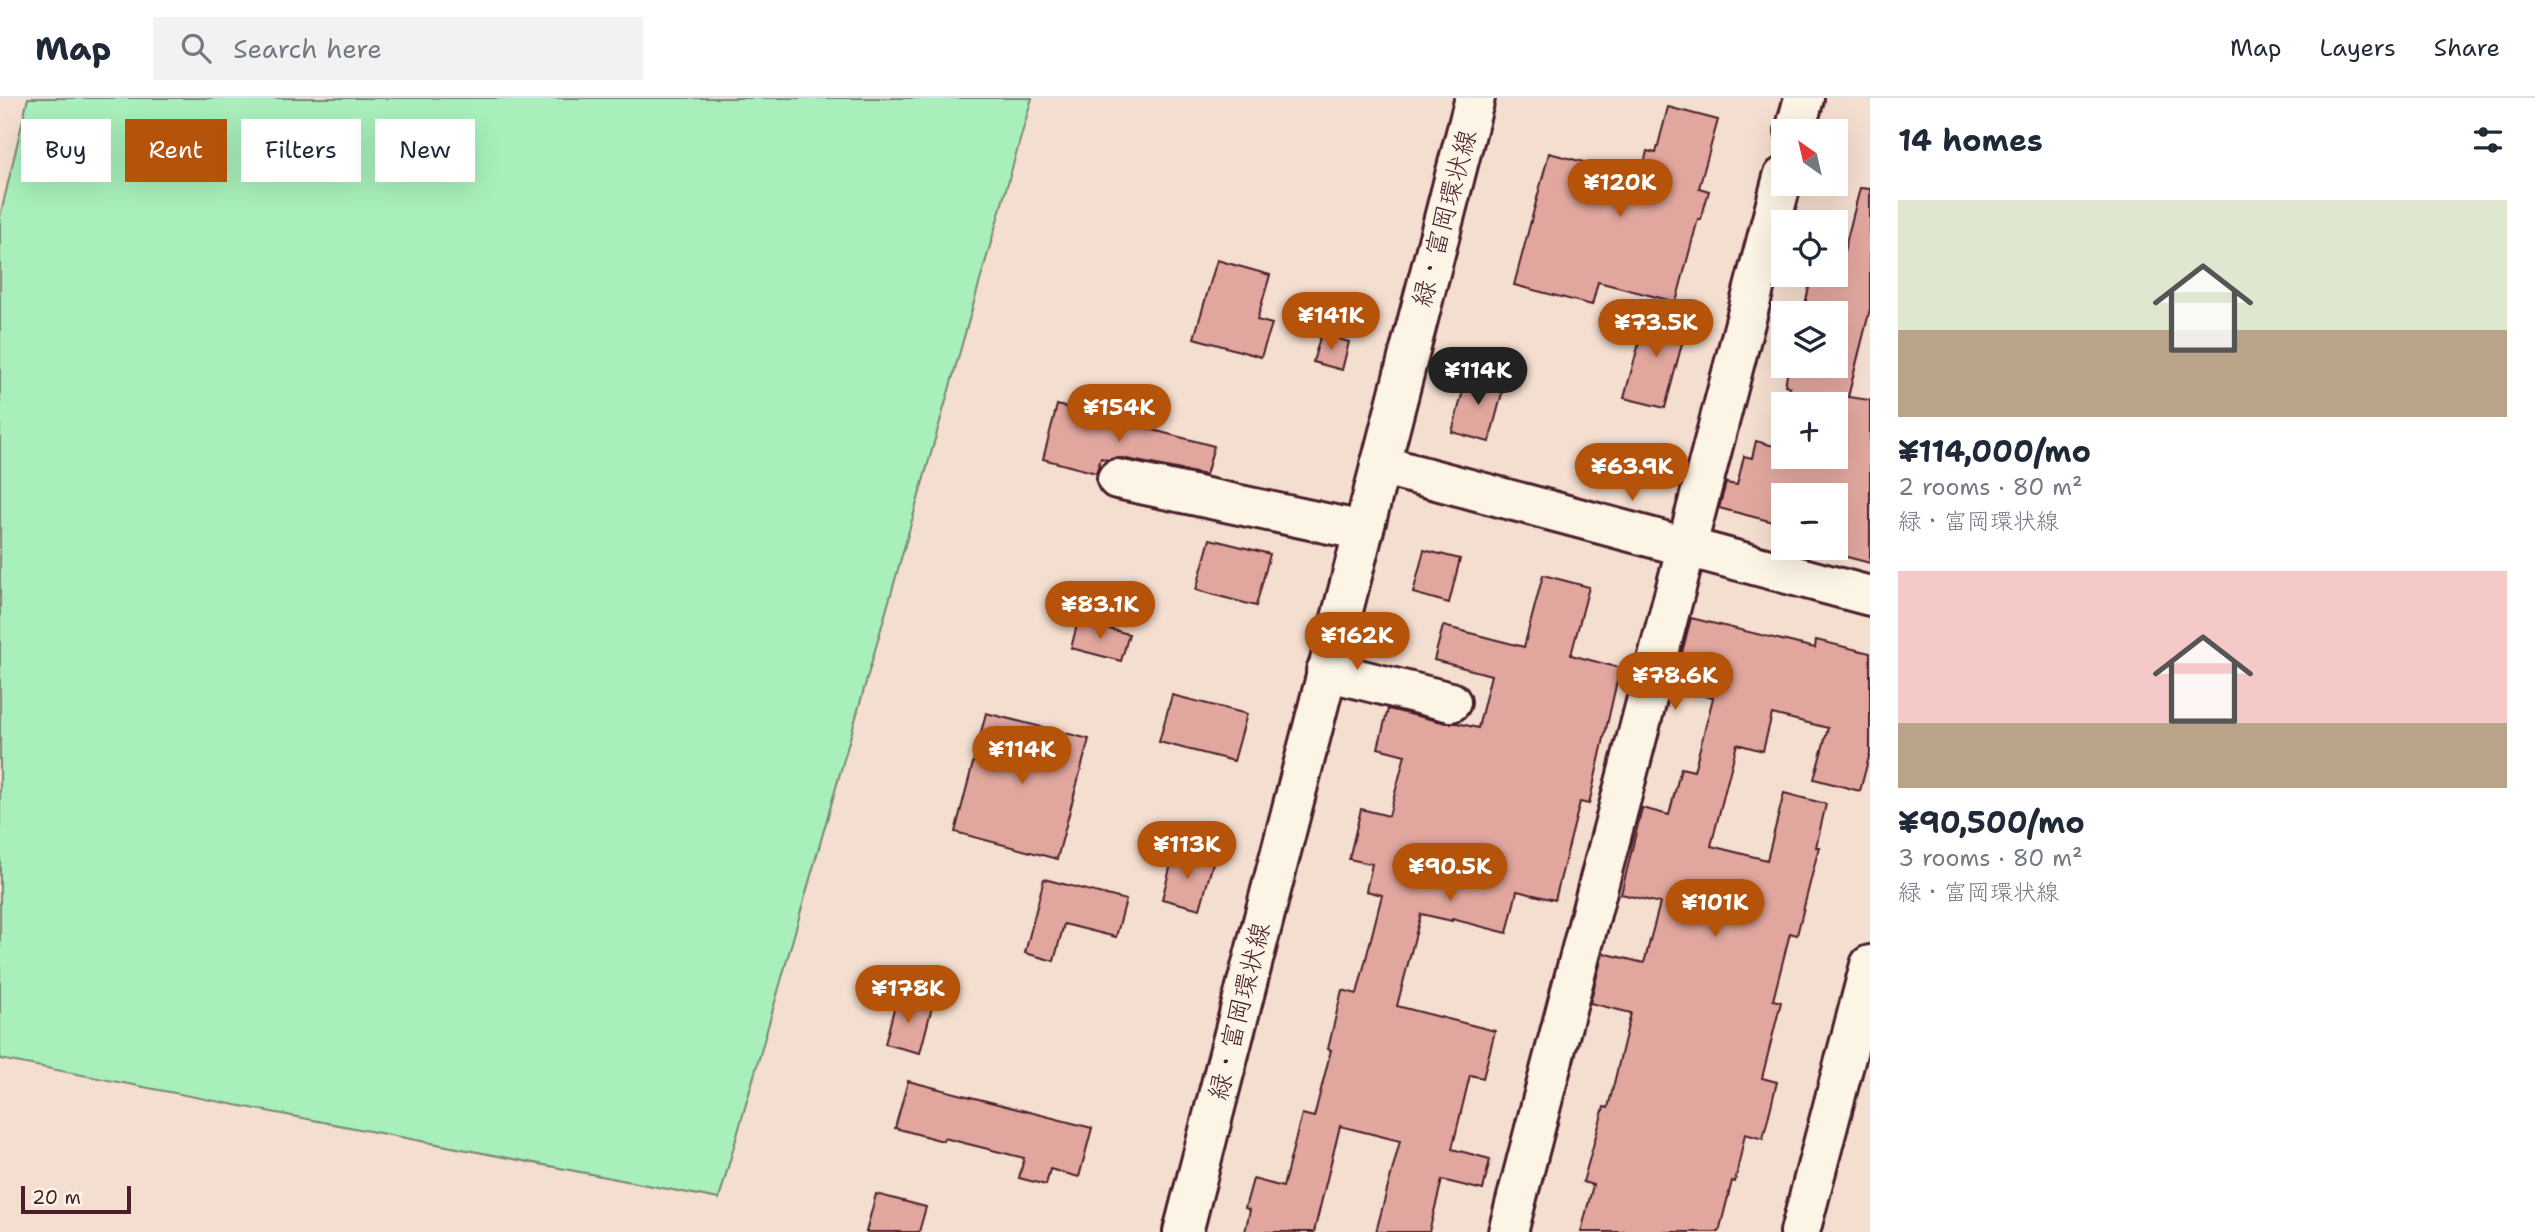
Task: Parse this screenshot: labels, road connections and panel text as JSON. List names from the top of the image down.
{
  "streets": {
    "street": ["緑・富岡環状線"]
  },
  "scale_bar": "20 m",
  "north": "top left",
  "page": {
    "header": "Map",
    "search": "Search here",
    "nav": ["Map", "Layers", "Share"],
    "heading": "14 homes",
    "map_buttons": ["+", "−"],
    "chip": [
      "Buy",
      "Rent",
      "Filters",
      "New"
    ],
    "price": [
      "¥120K",
      "¥141K",
      "¥73.5K",
      "¥114K",
      "¥154K",
      "¥63.9K",
      "¥83.1K",
      "¥162K",
      "¥78.6K",
      "¥114K",
      "¥113K",
      "¥90.5K",
      "¥101K",
      "¥178K"
    ],
    "list": [
      {
        "name": "¥114,000/mo",
        "note": "2 rooms · 80 m² · 緑・富岡環状線"
      },
      {
        "name": "¥90,500/mo",
        "note": "3 rooms · 80 m² · 緑・富岡環状線"
      }
    ],
    "scale": "20 m"
  }
}
